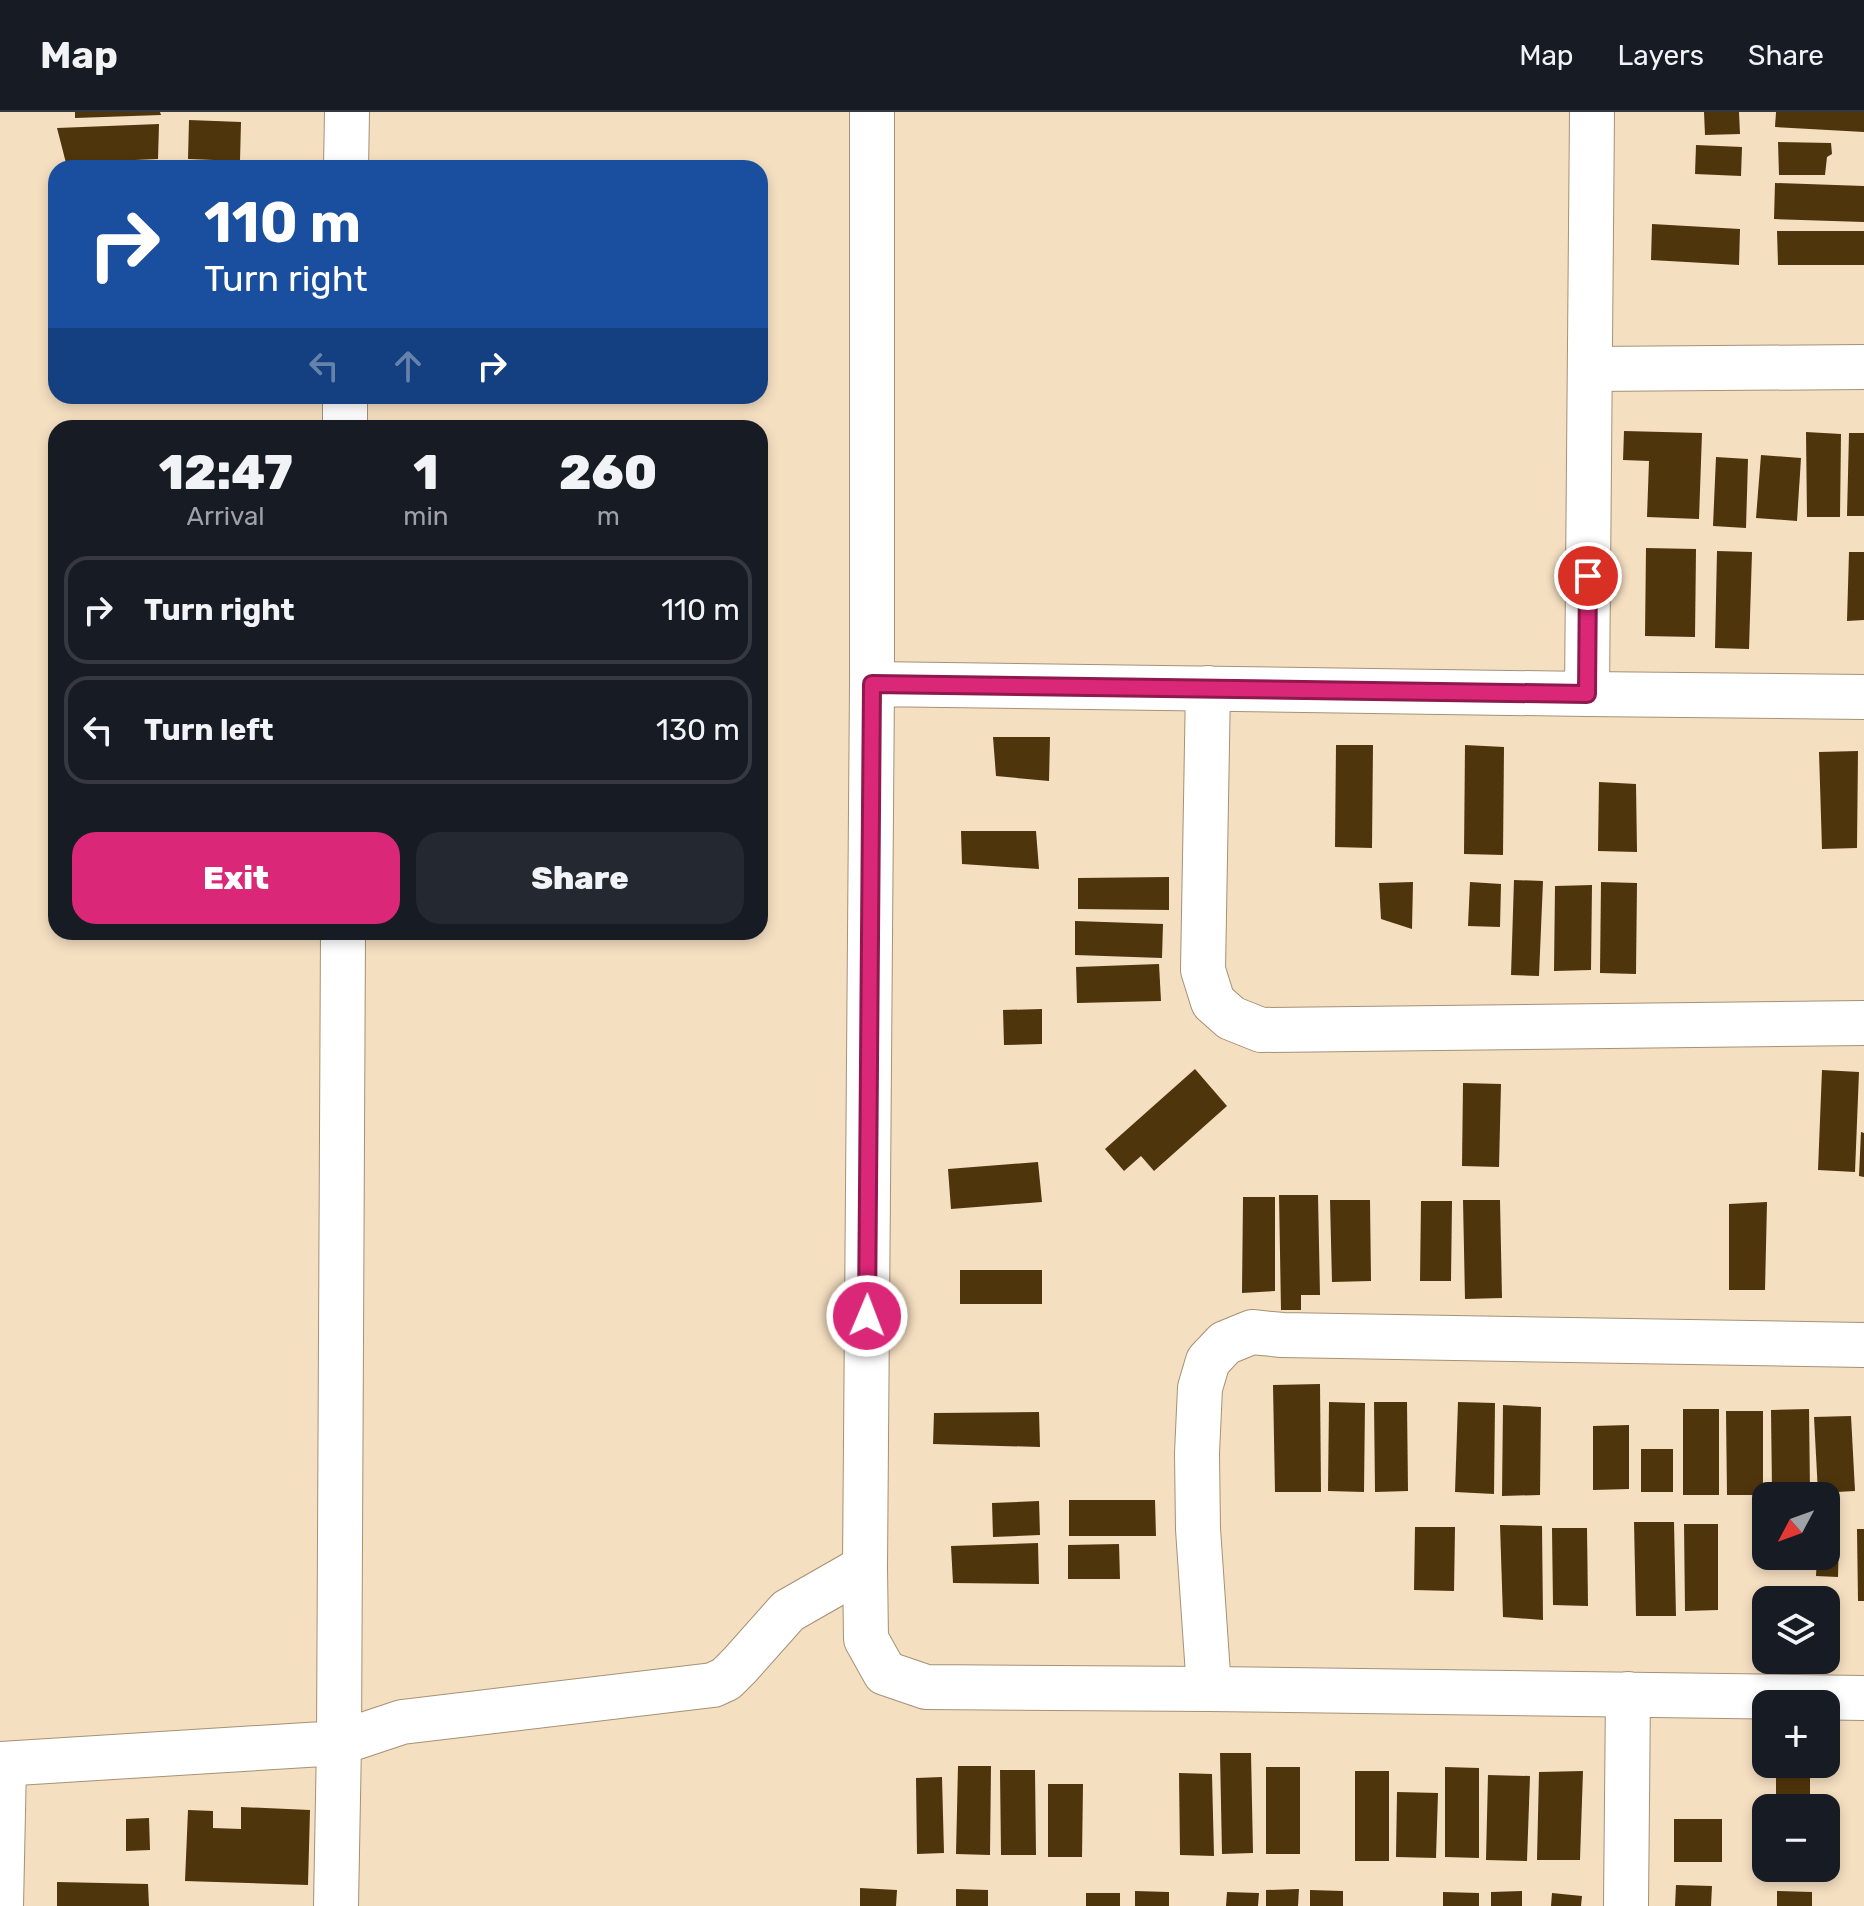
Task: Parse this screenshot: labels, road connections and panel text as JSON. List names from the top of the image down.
{
  "north": "bottom left",
  "page": {
    "header": "Map",
    "nav": ["Map", "Layers", "Share"],
    "turn": ["110 m", "Turn right"],
    "eta": [
      "12:47",
      "Arrival",
      "1",
      "min",
      "260",
      "m"
    ],
    "list": [
      {
        "name": "Turn right",
        "value": "110 m"
      },
      {
        "name": "Turn left",
        "value": "130 m"
      }
    ],
    "buttons": ["Exit", "Share"],
    "map_buttons": ["+", "−"]
  }
}
